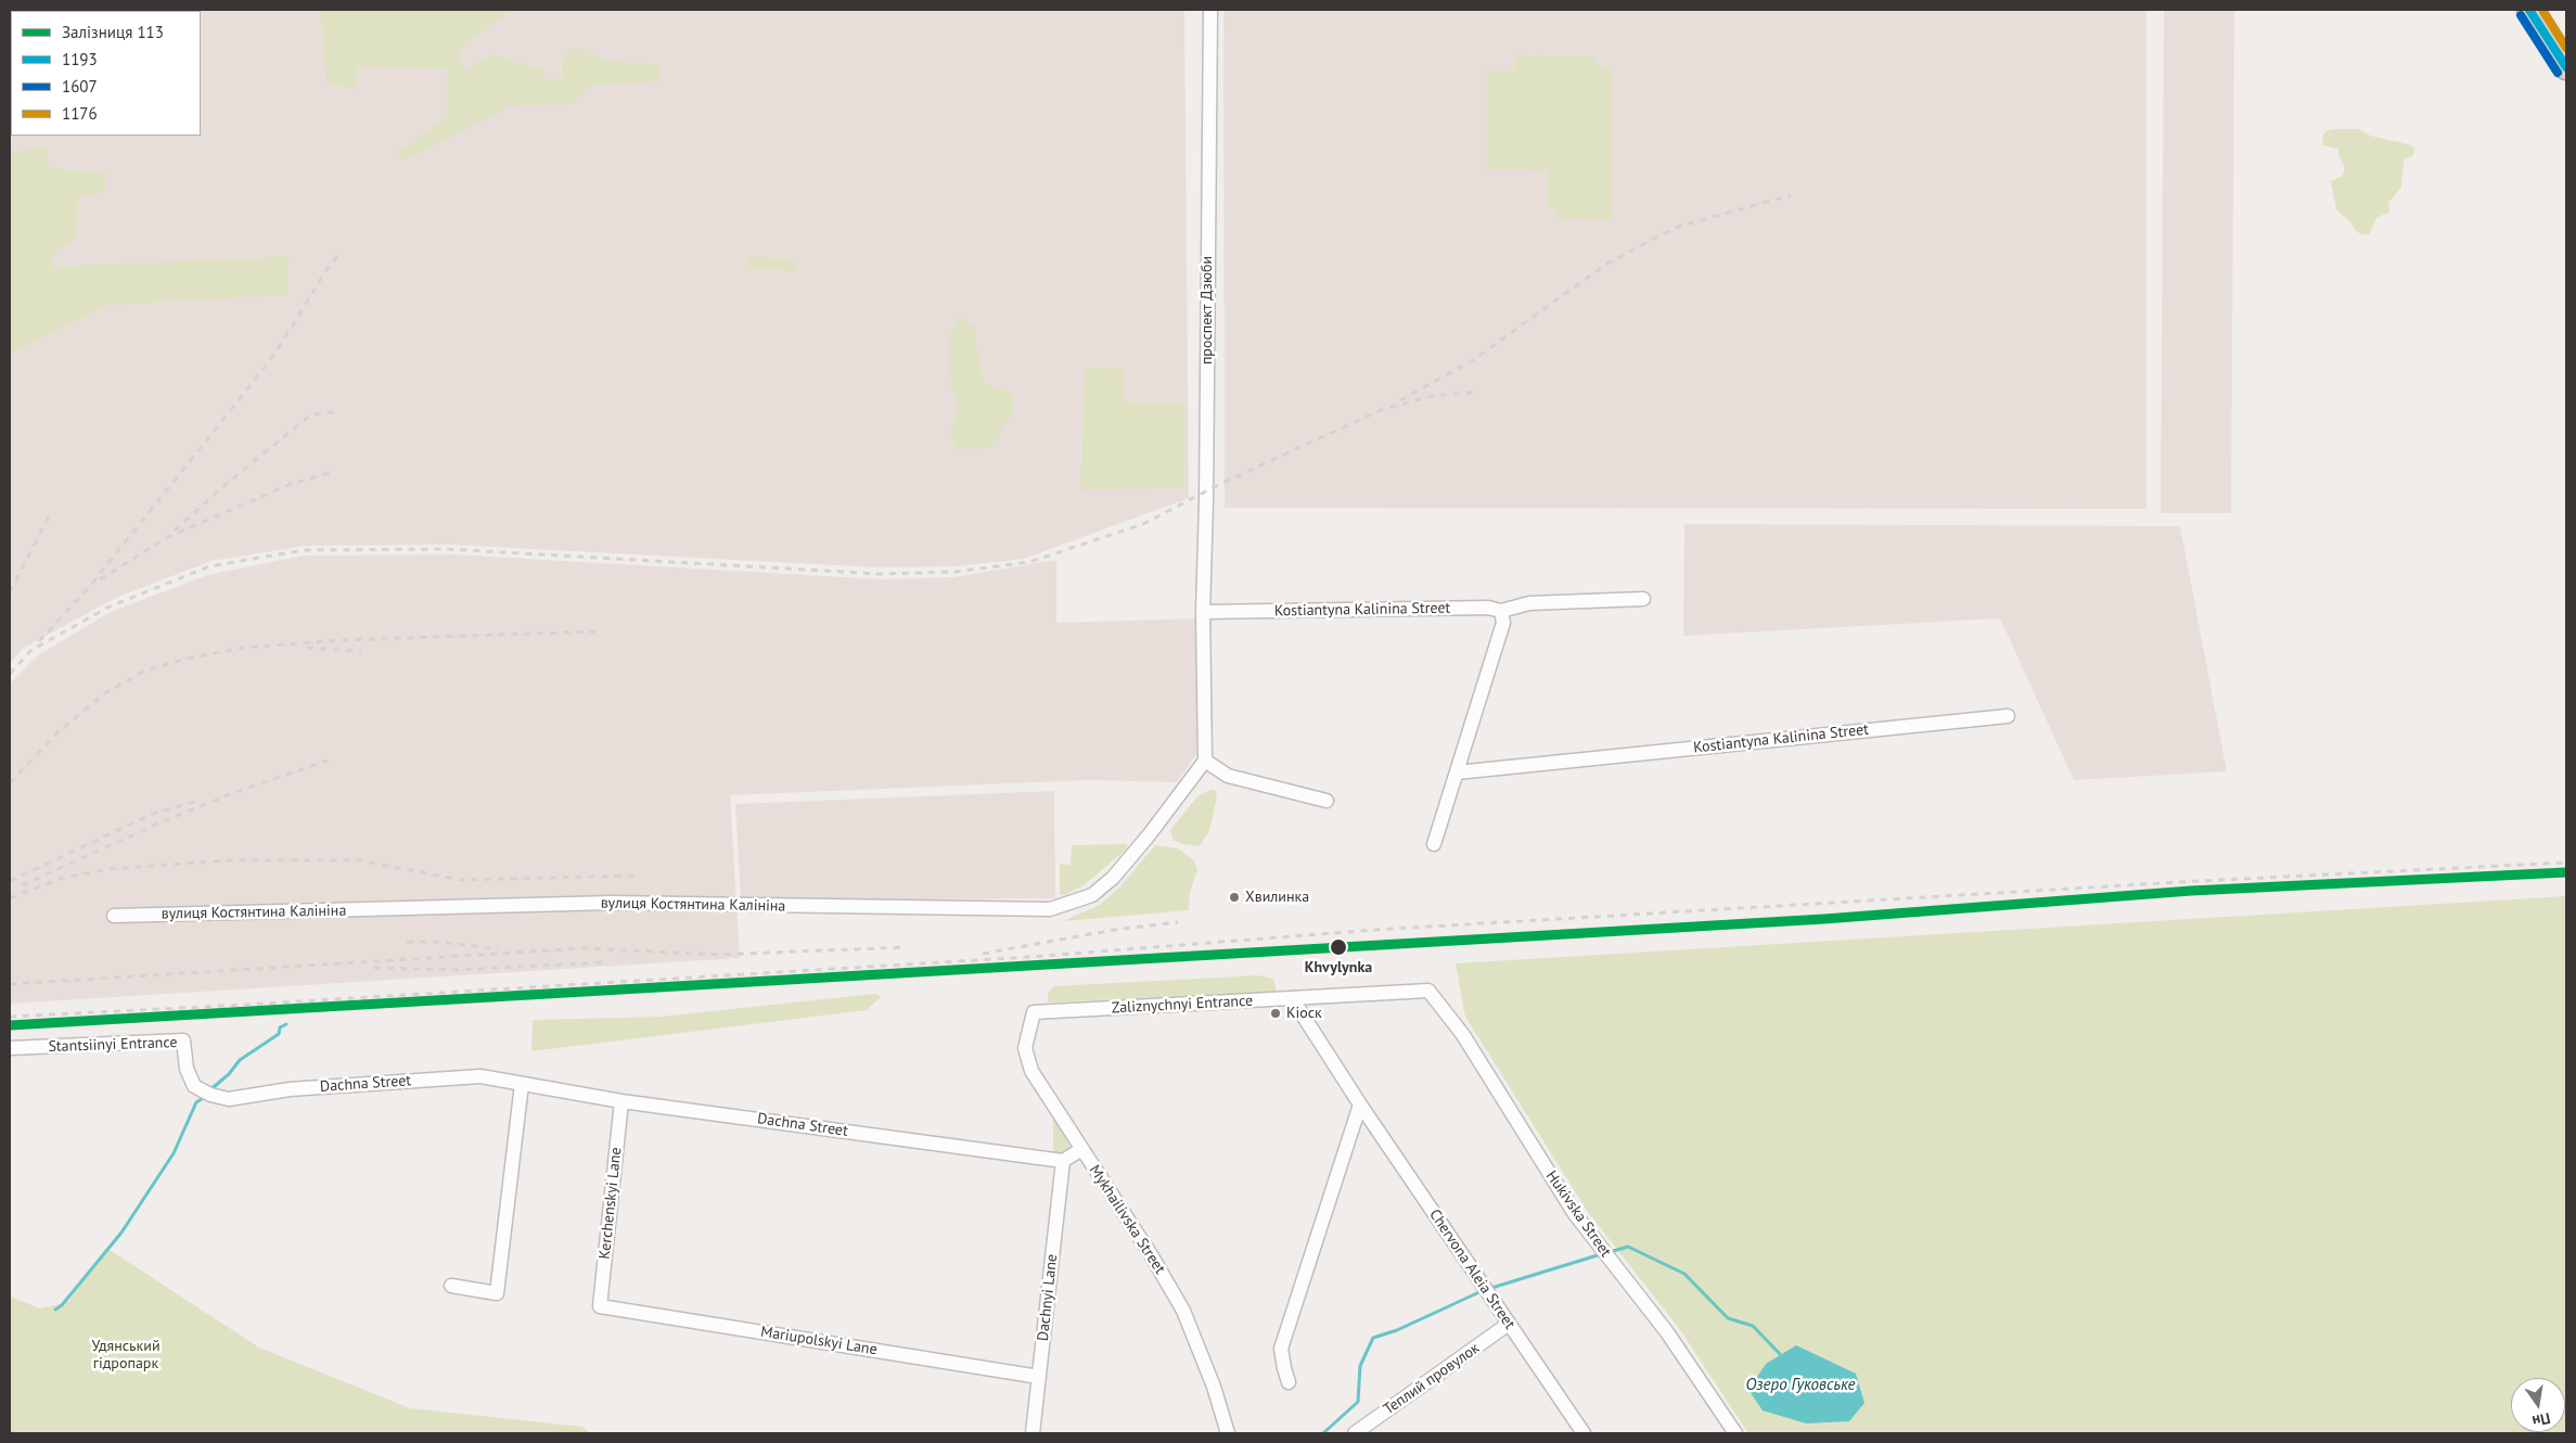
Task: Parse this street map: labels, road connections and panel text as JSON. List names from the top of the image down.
{
  "streets": {
    "street": [
      "проспект Дзюби",
      "Kostiantyna Kalinina Street",
      "вулиця Костянтина Калініна",
      "Zaliznychnyi Entrance",
      "Stantsiinyi Entrance",
      "Dachna Street",
      "Kerchenskyi Lane",
      "Hukivska Street",
      "Mykhailivska Street",
      "Chervona Aleia Street",
      "Dachnyi Lane",
      "Mariupolskyi Lane",
      "Теплий провулок"
    ]
  },
  "crossings": [
    ["проспект Дзюби", "Kostiantyna Kalinina Street"],
    ["Zaliznychnyi Entrance", "Hukivska Street"],
    ["Zaliznychnyi Entrance", "Mykhailivska Street"],
    ["Zaliznychnyi Entrance", "Chervona Aleia Street"],
    ["Stantsiinyi Entrance", "Dachna Street"],
    ["Dachna Street", "Kerchenskyi Lane"],
    ["Dachna Street", "Dachnyi Lane"],
    ["Kerchenskyi Lane", "Mariupolskyi Lane"],
    ["Chervona Aleia Street", "Теплий провулок"],
    ["Dachnyi Lane", "Mariupolskyi Lane"]
  ],
  "water": ["Озеро Гуковське"],
  "parks": ["Удянський гідропарк"],
  "places": ["Хвилинка", "Khvylynka", "Кіоск"],
  "lines": [
    "transit line 1193",
    "transit line 1176",
    "transit line 1607",
    "rail line 113"
  ],
  "legend": [
    "Залізниця 113",
    "1193",
    "1607",
    "1176"
  ],
  "north": "bottom"
}
